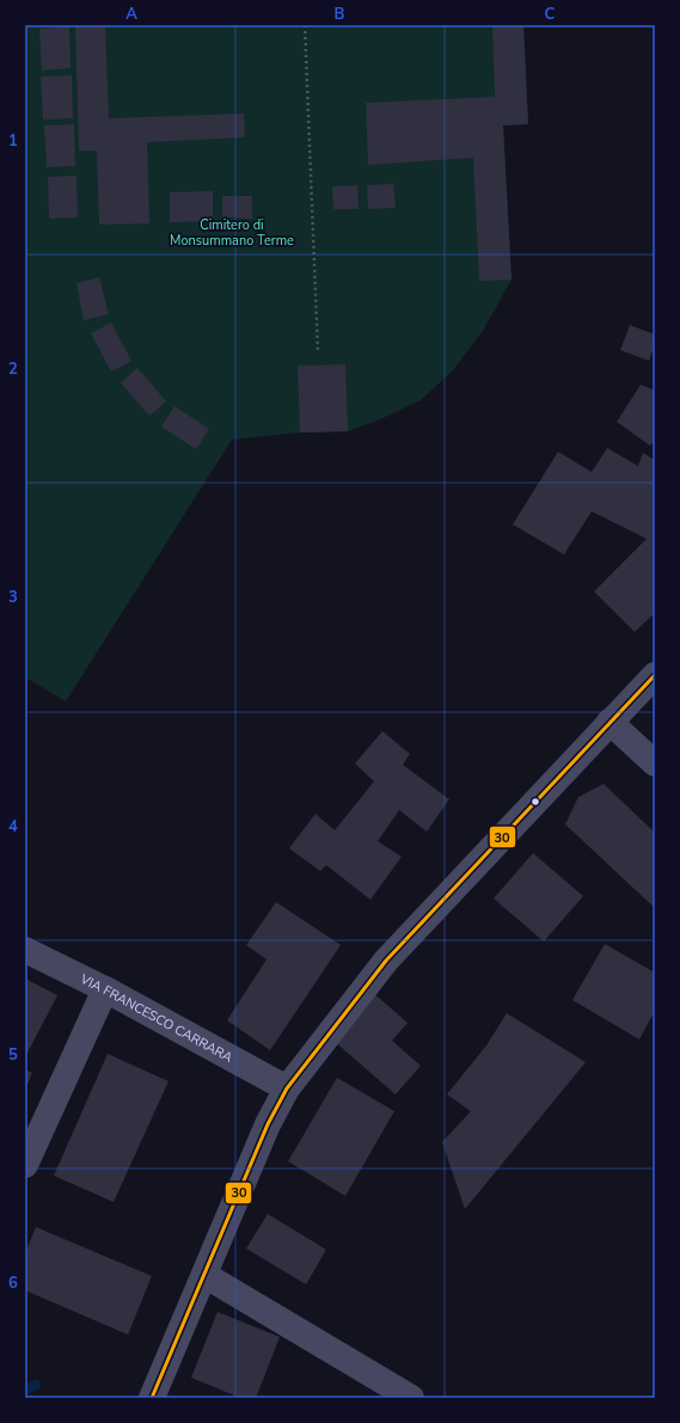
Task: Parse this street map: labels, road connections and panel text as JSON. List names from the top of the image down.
{
  "streets": {
    "street": ["VIA FRANCESCO CARRARA"]
  },
  "parks": ["Cimitero di Monsummano Terme"],
  "lines": ["transit line 30"],
  "grid": {
    "columns": ["A", "B", "C"],
    "rows": [
      "1",
      "2",
      "3",
      "4",
      "5",
      "6"
    ]
  }
}
